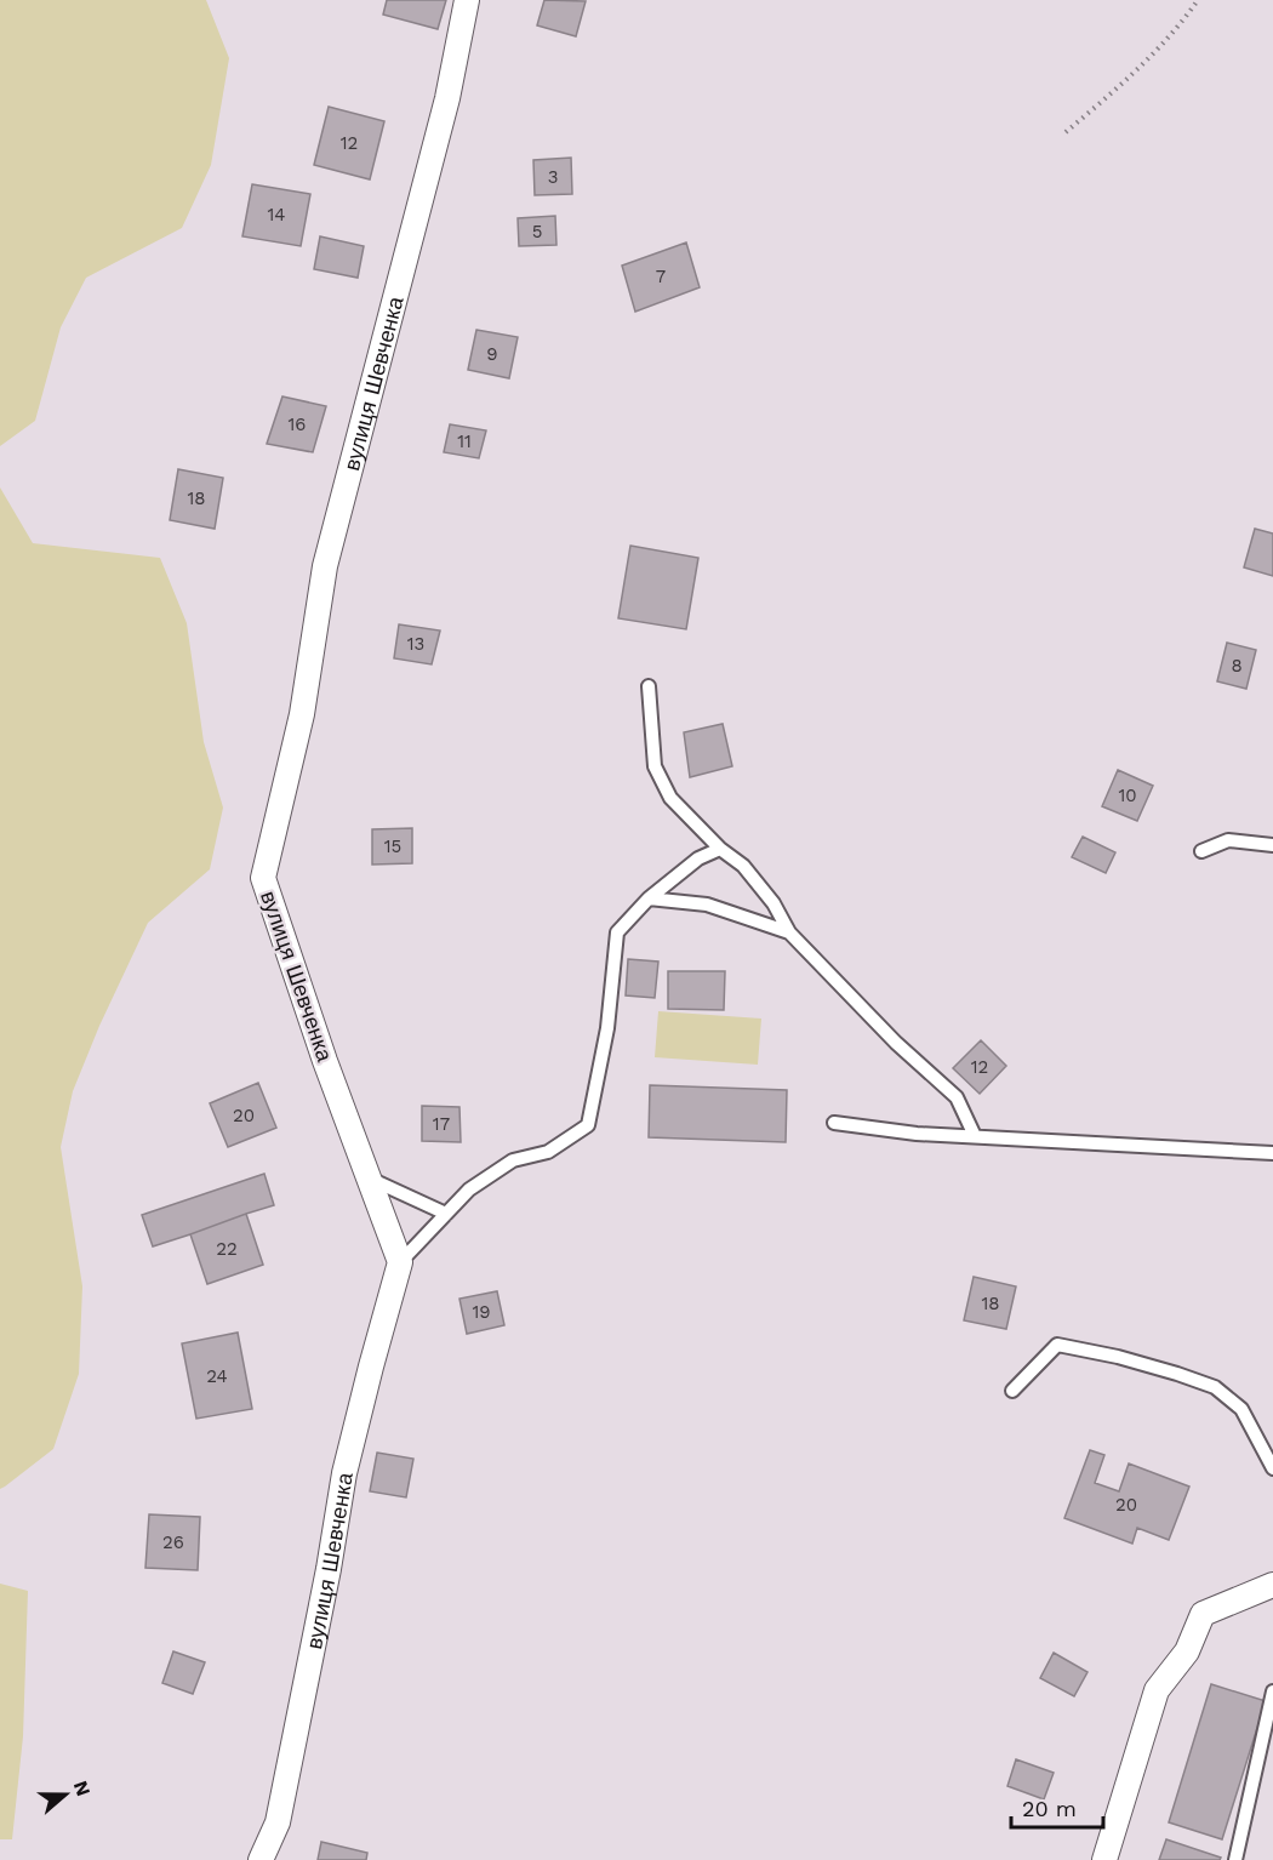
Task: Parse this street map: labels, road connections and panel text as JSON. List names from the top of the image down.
{
  "streets": {
    "street": ["вулиця Шевченка"]
  },
  "house_numbers": [
    "12",
    "3",
    "14",
    "5",
    "7",
    "9",
    "16",
    "11",
    "18",
    "13",
    "8",
    "10",
    "15",
    "12",
    "20",
    "17",
    "22",
    "18",
    "19",
    "24",
    "20",
    "26"
  ],
  "scale_bar": "20 m",
  "north": "right"
}
